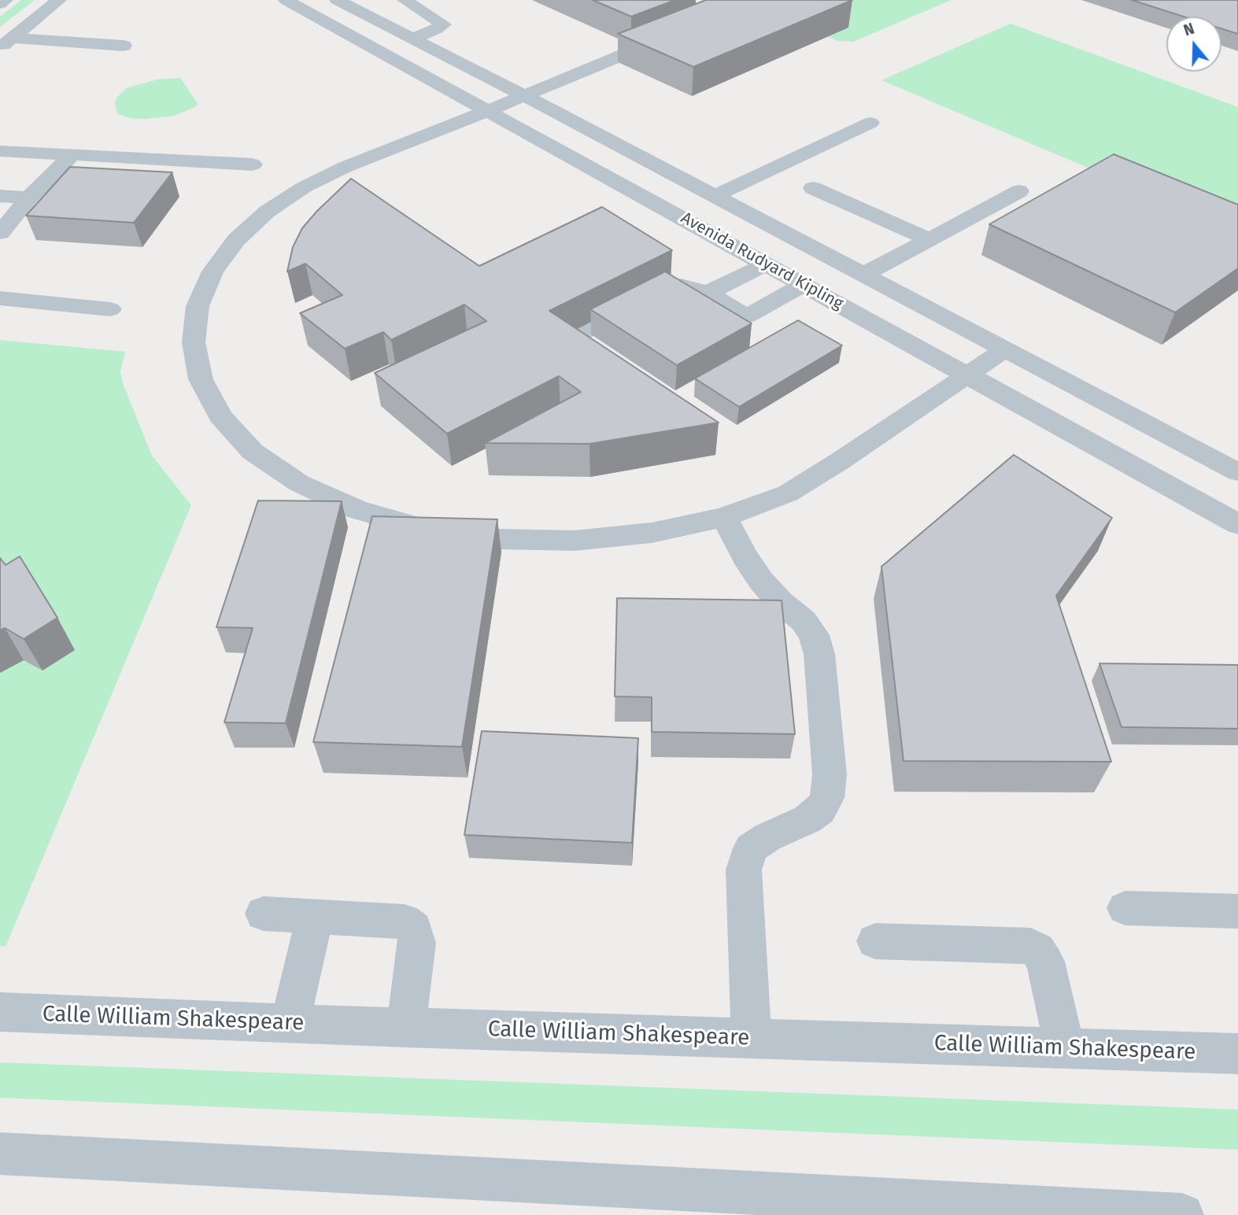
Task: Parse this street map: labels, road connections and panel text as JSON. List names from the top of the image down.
{
  "streets": {
    "street": ["Avenida Rudyard Kipling", "Calle William Shakespeare"]
  },
  "north": "top"
}
